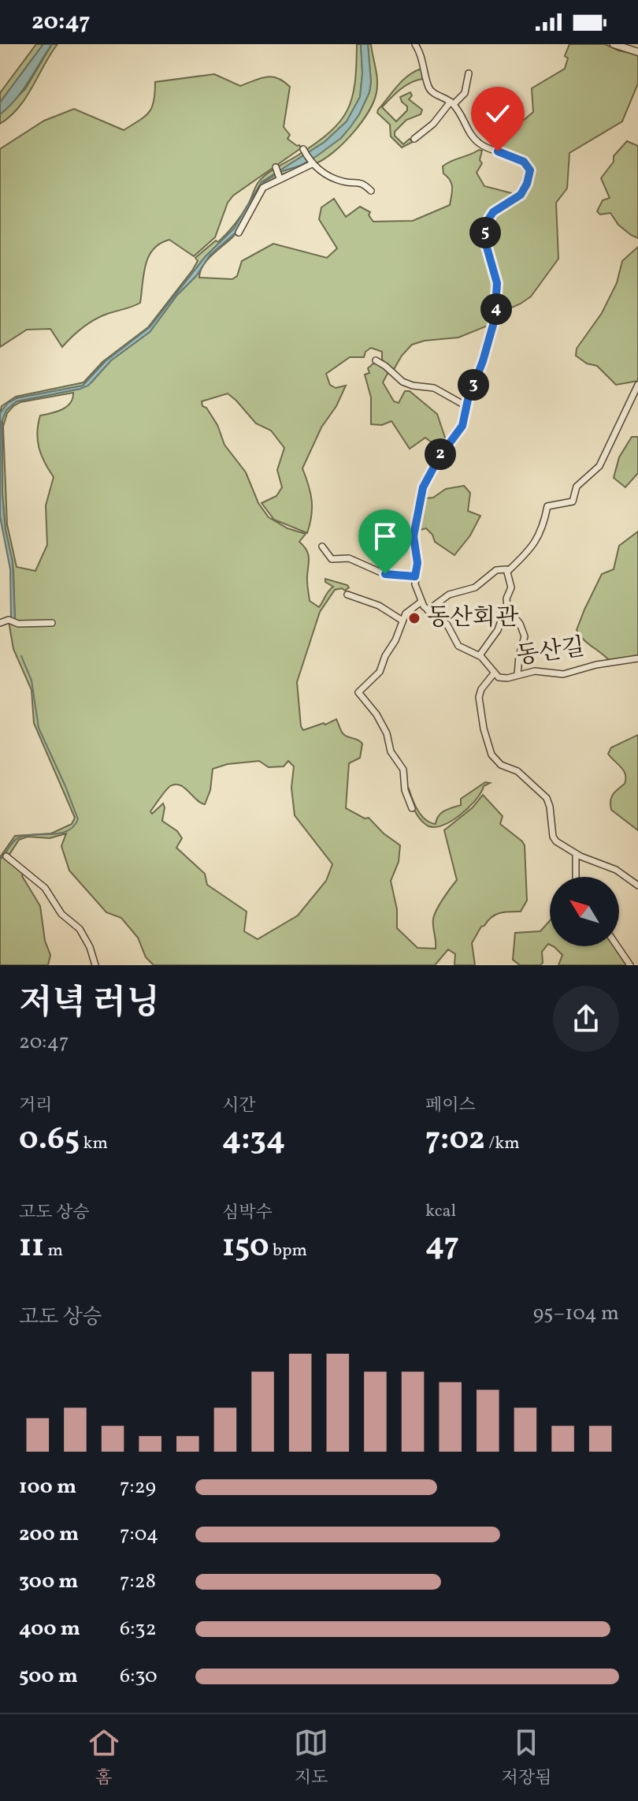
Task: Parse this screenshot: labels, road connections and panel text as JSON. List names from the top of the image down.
{
  "streets": {
    "street": ["동산길"]
  },
  "places": ["동산회관"],
  "north": "top left",
  "page": {
    "status": "20:47",
    "pins": [
      "5",
      "4",
      "3",
      "2"
    ],
    "heading": ["저녁 러닝", "20:47"],
    "stats": [
      ["거리", "0.65 km"],
      ["시간", "4:34"],
      ["페이스", "7:02 /km"],
      ["고도 상승", "11 m"],
      ["심박수", "150 bpm"],
      ["kcal", "47"]
    ],
    "chart": ["고도 상승", "95–104 m"],
    "list": [
      {
        "name": "100 m",
        "note": "7:29"
      },
      {
        "name": "200 m",
        "note": "7:04"
      },
      {
        "name": "300 m",
        "note": "7:28"
      },
      {
        "name": "400 m",
        "note": "6:32"
      },
      {
        "name": "500 m",
        "note": "6:30"
      }
    ],
    "tabs": ["홈", "지도", "저장됨"]
  }
}
